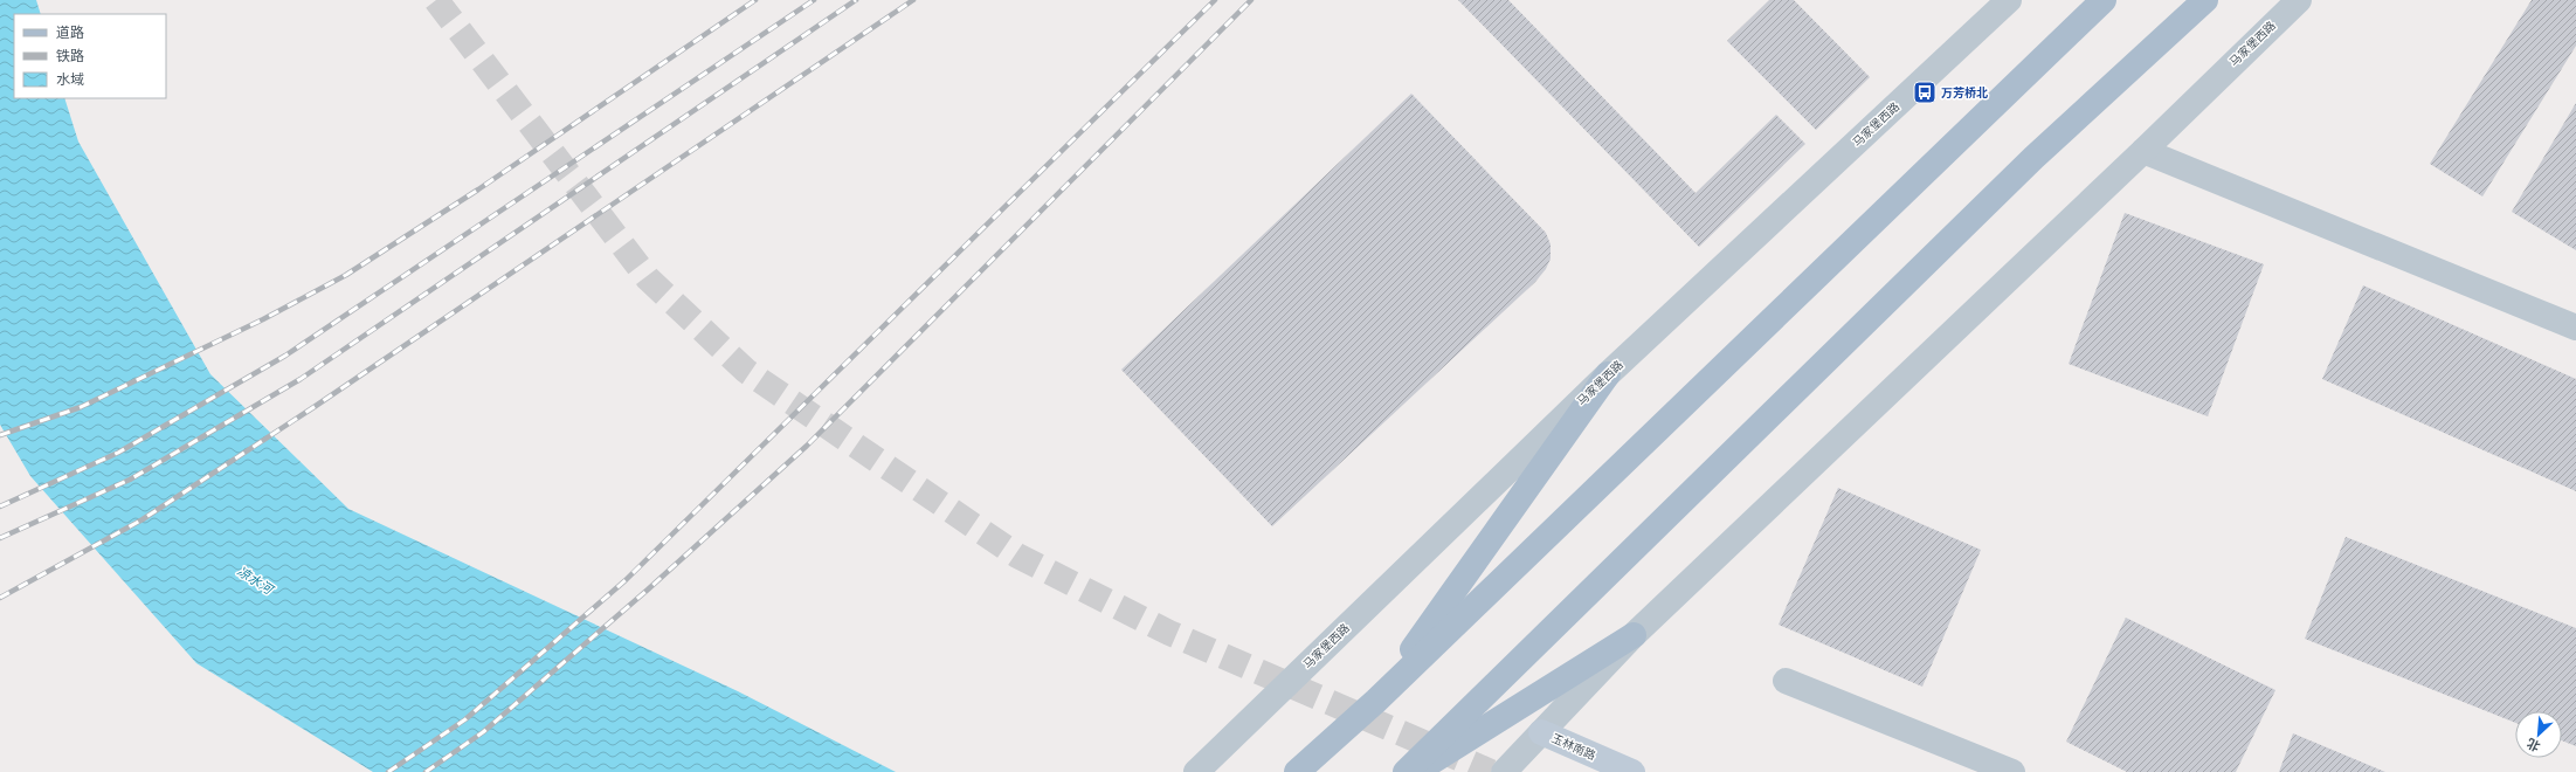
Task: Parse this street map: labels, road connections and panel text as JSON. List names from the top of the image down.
{
  "streets": {
    "main road": ["玉林南路"],
    "street": ["马家堡西路"]
  },
  "crossings": [
    ["马家堡西路", "玉林南路"]
  ],
  "water": ["凉水河"],
  "places": {
    "bus stop": ["万芳桥北"]
  },
  "legend": ["道路", "铁路", "水域"],
  "north": "bottom left"
}
